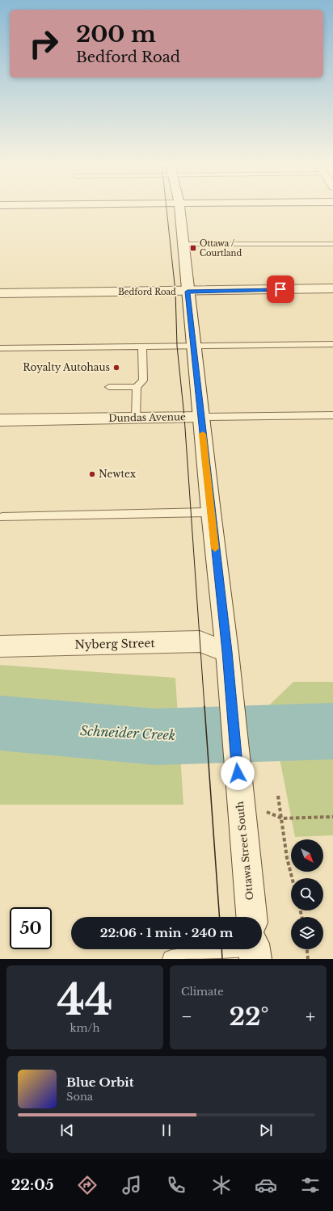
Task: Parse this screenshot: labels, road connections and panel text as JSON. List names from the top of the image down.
{
  "streets": {
    "main road": [
      "Bedford Road",
      "Dundas Avenue",
      "Nyberg Street",
      "Ottawa Street South"
    ]
  },
  "crossings": [
    ["Bedford Road", "Ottawa Street South"],
    ["Dundas Avenue", "Ottawa Street South"],
    ["Nyberg Street", "Ottawa Street South"]
  ],
  "water": ["Schneider Creek"],
  "places": {
    "transit": ["Ottawa / Courtland"],
    "other": ["Royalty Autohaus", "Newtex"]
  },
  "north": "bottom right",
  "page": {
    "turn": ["200 m", "Bedford Road"],
    "limit": "50",
    "trip": "22:06 · 1 min · 240 m",
    "tile": [
      ["44", "km/h"],
      "Climate"
    ],
    "heat": ["−", "22°", "+"],
    "song": ["Blue Orbit", "Sona"],
    "tabs": "22:05"
  }
}
